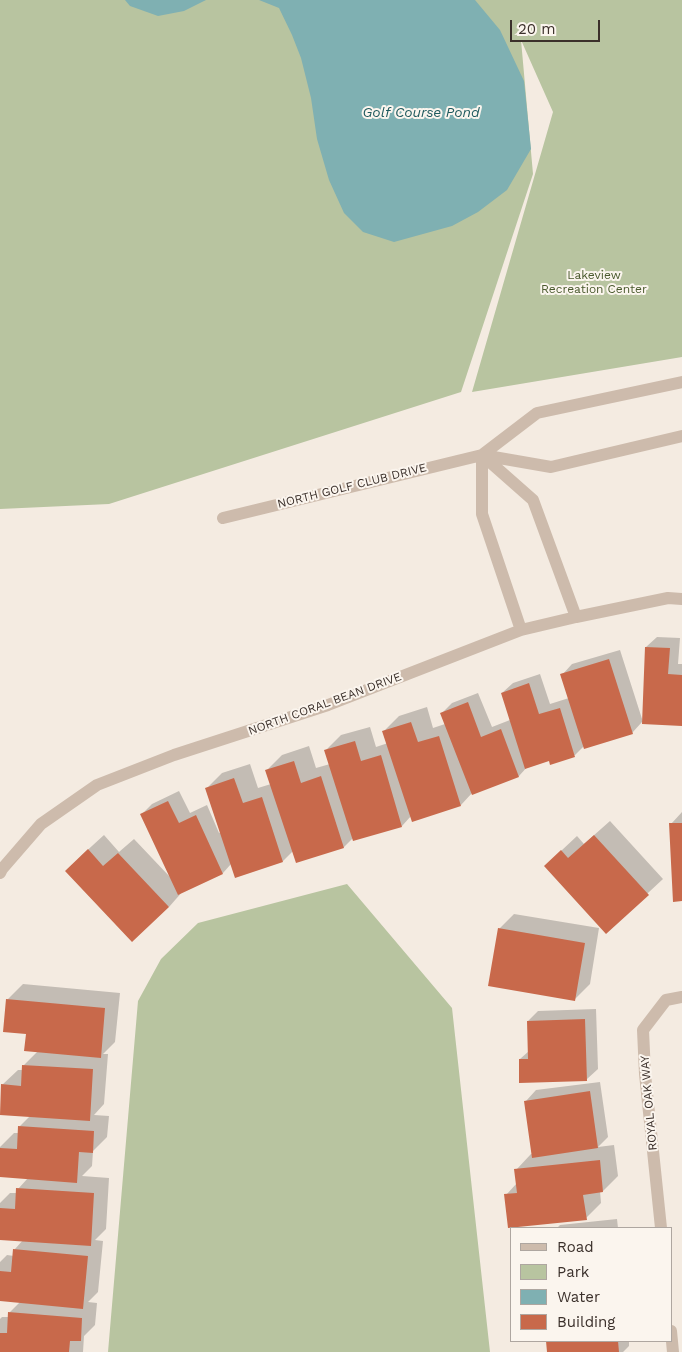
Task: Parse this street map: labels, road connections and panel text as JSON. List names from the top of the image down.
{
  "streets": {
    "street": ["NORTH GOLF CLUB DRIVE", "NORTH CORAL BEAN DRIVE", "ROYAL OAK WAY"]
  },
  "water": ["Golf Course Pond"],
  "parks": ["Lakeview Recreation Center"],
  "legend": [
    "Road",
    "Park",
    "Water",
    "Building"
  ],
  "scale_bar": "20 m"
}
